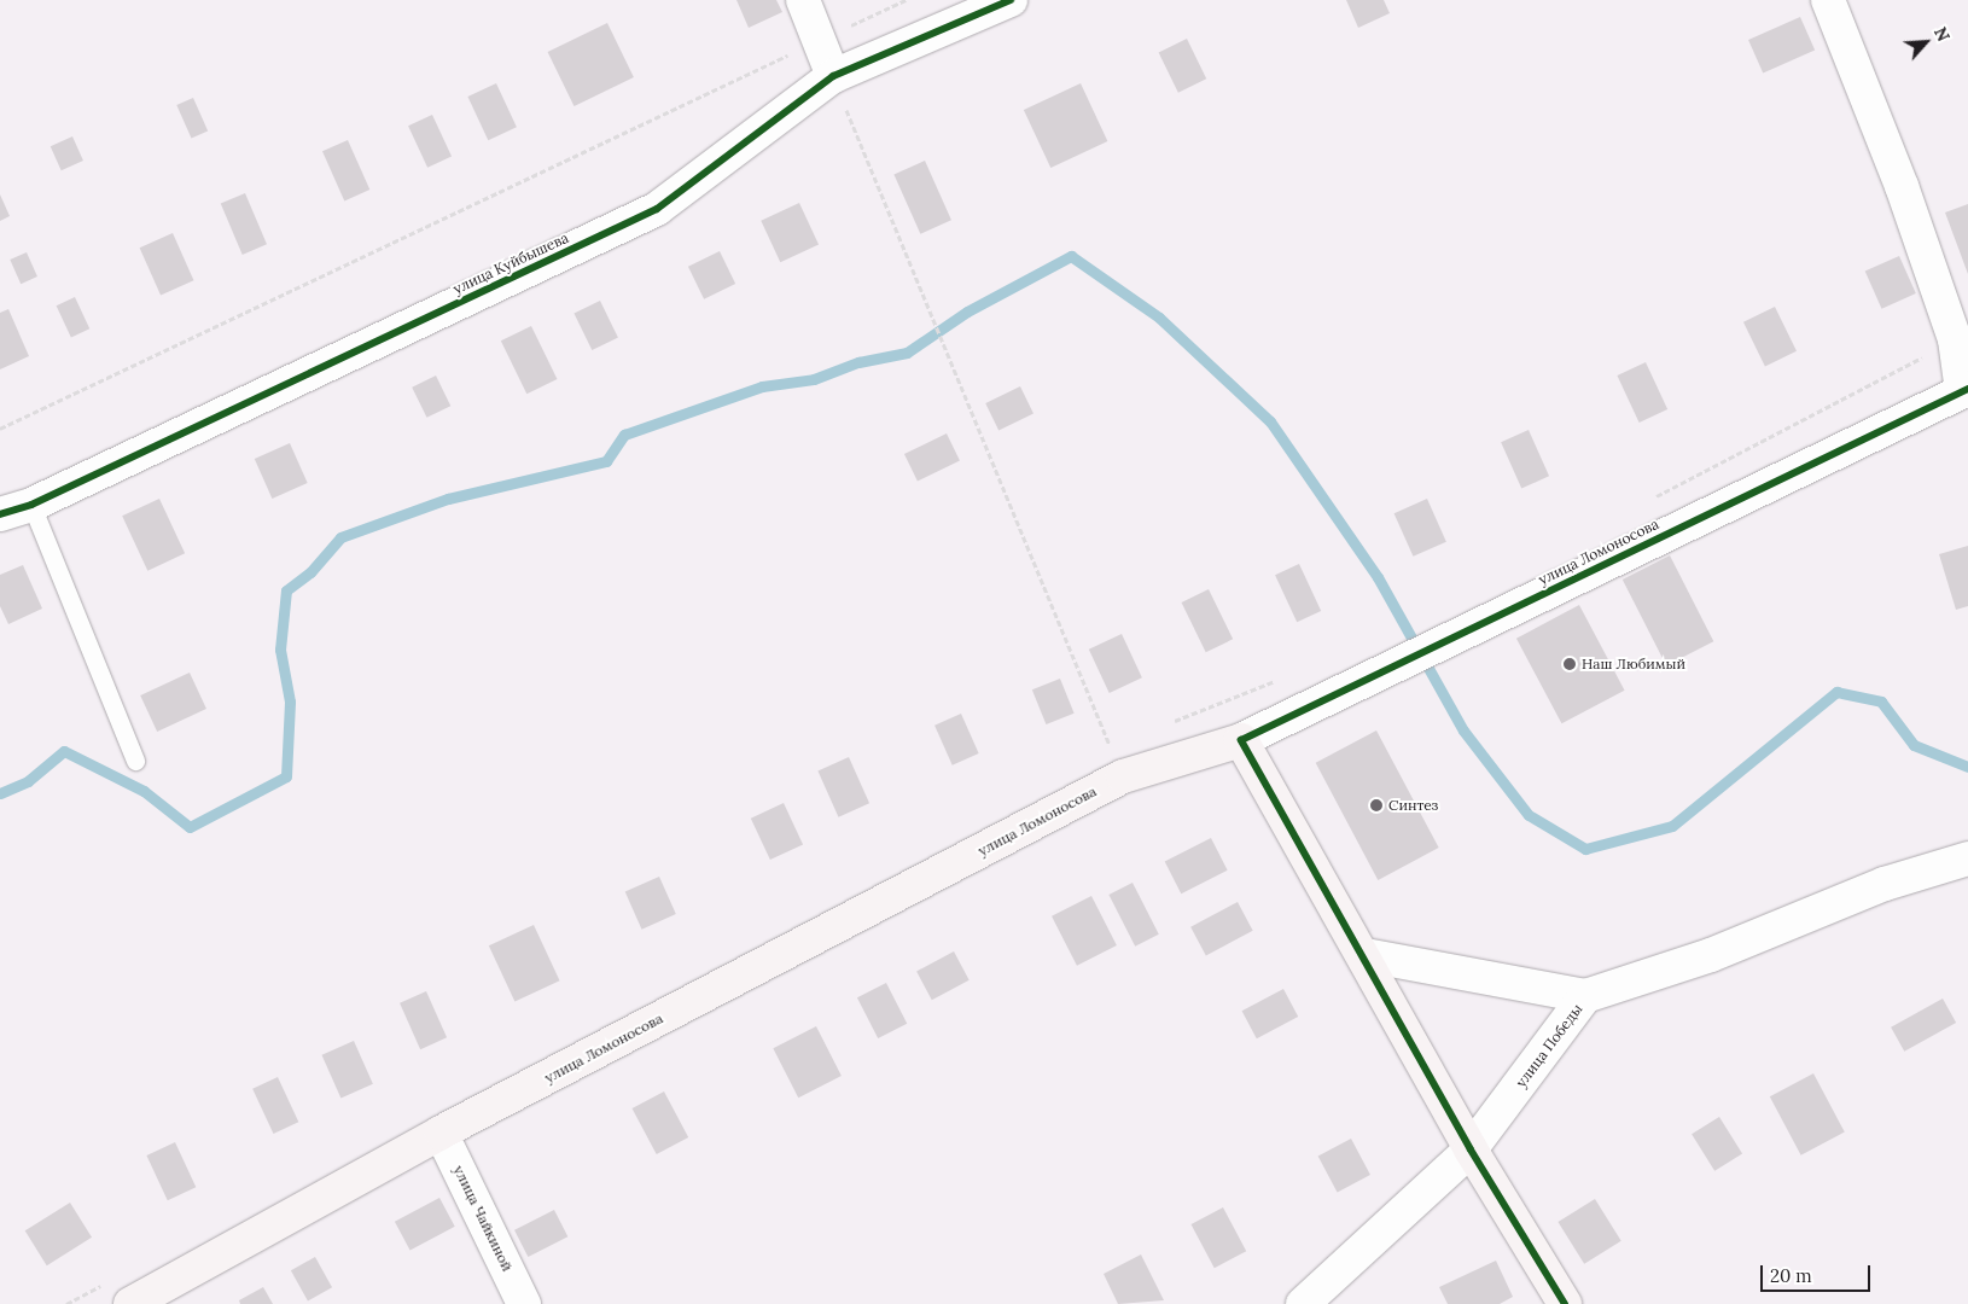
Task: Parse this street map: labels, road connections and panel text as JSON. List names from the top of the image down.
{
  "streets": {
    "main road": ["улица Ломоносова"],
    "street": ["улица Куйбышева", "улица Победы", "улица Чайкиной"]
  },
  "crossings": [
    ["улица Ломоносова", "улица Чайкиной"]
  ],
  "places": ["Наш Любимый", "Синтез"],
  "scale_bar": "20 m",
  "north": "top right"
}
